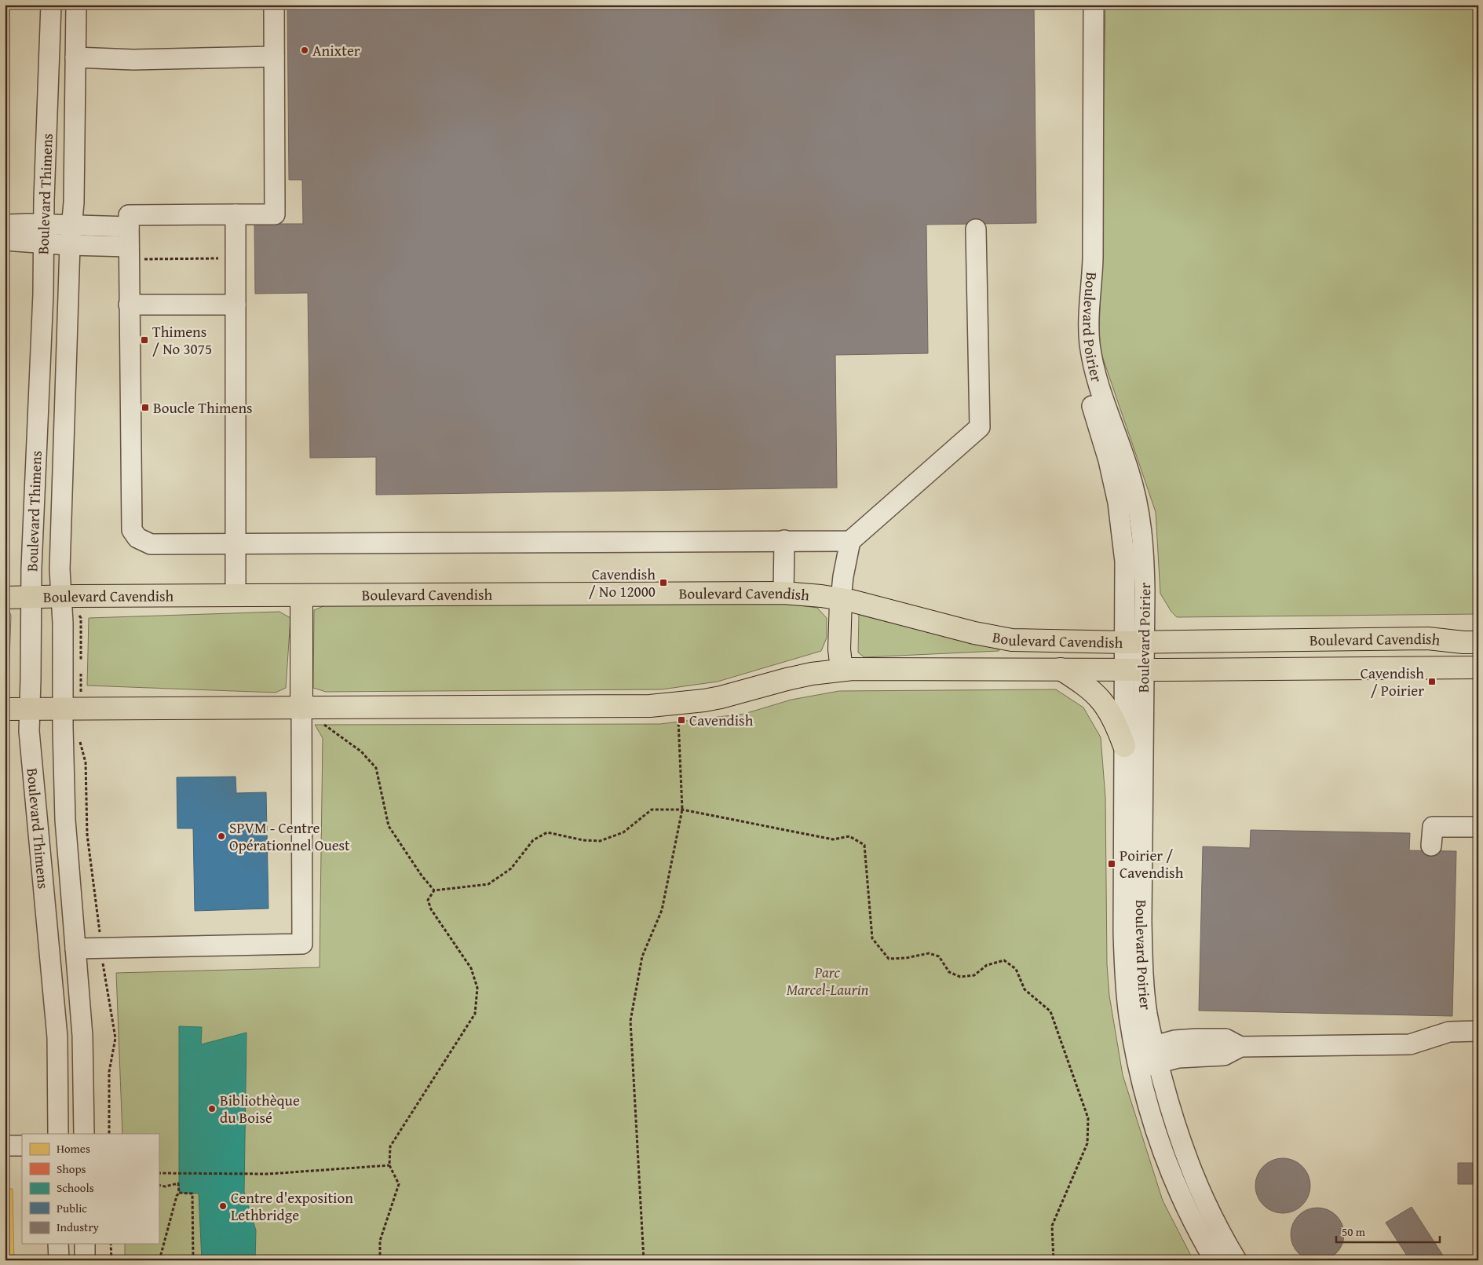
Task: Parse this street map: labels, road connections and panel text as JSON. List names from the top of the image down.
{
  "streets": {
    "main road": ["Boulevard Cavendish"],
    "street": ["Boulevard Thimens", "Boulevard Poirier"]
  },
  "crossings": [
    ["Boulevard Thimens", "Boulevard Cavendish"],
    ["Boulevard Poirier", "Boulevard Cavendish"]
  ],
  "parks": ["Parc Marcel-Laurin"],
  "places": {
    "other": [
      "Anixter",
      "SPVM - Centre Opérationnel Ouest",
      "Bibliothèque du Boisé",
      "Centre d'exposition Lethbridge"
    ],
    "transit": [
      "Thimens / No 3075",
      "Boucle Thimens",
      "Cavendish / No 12000",
      "Cavendish / Poirier",
      "Cavendish",
      "Poirier / Cavendish"
    ]
  },
  "legend": [
    "Homes",
    "Shops",
    "Schools",
    "Public",
    "Industry"
  ],
  "scale_bar": "50 m"
}
